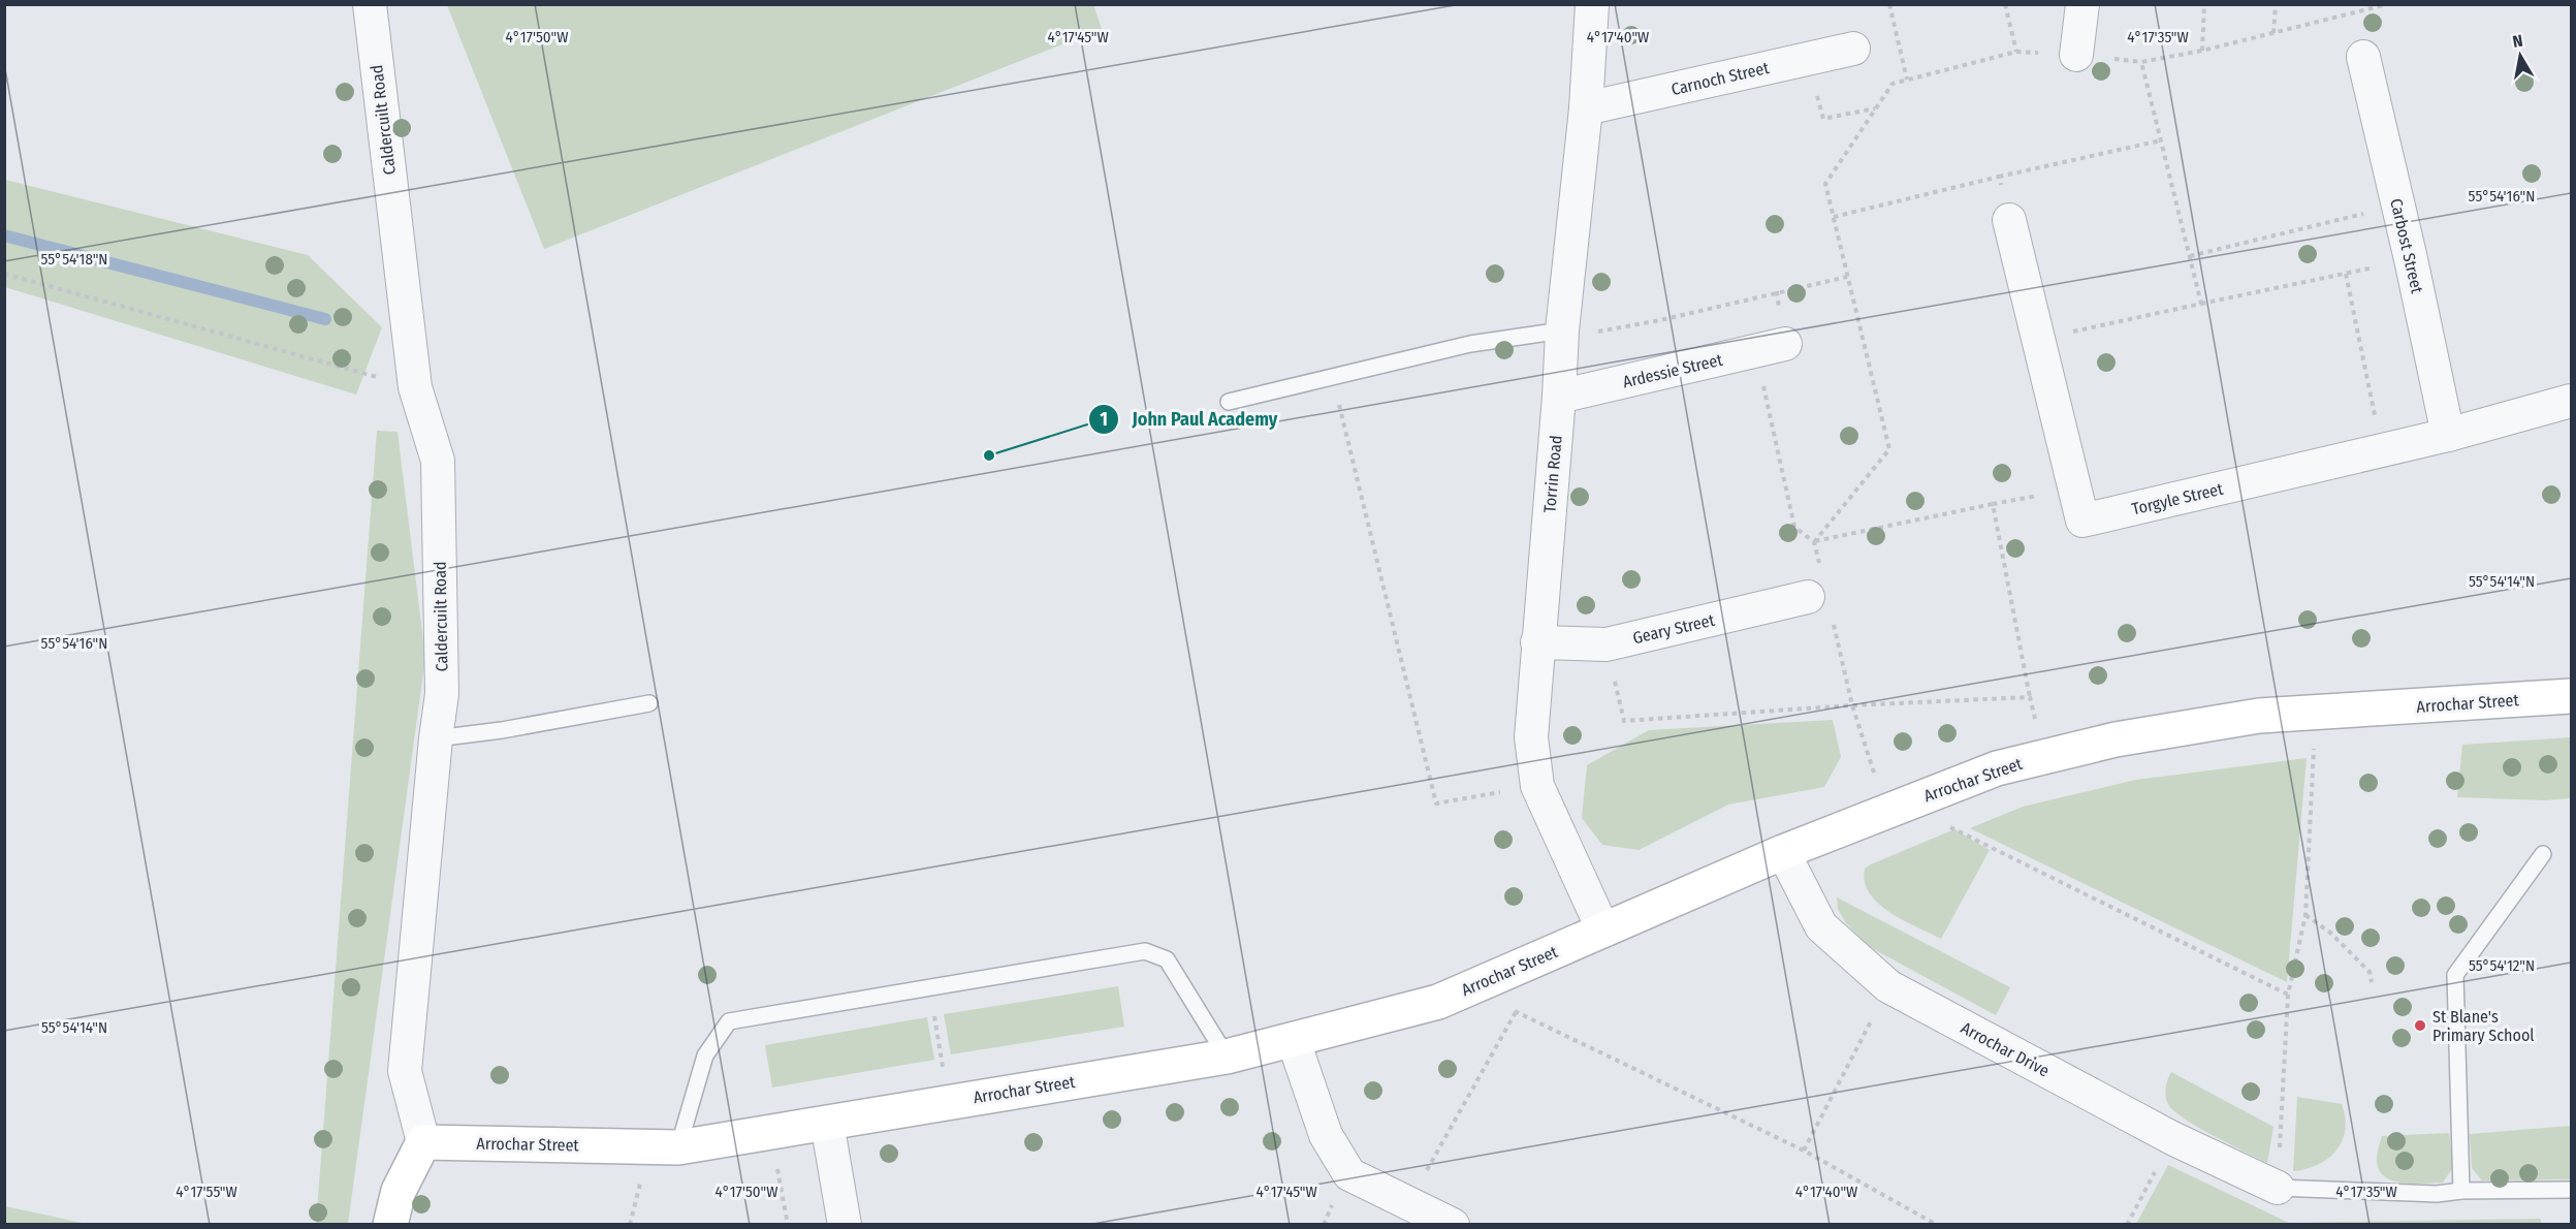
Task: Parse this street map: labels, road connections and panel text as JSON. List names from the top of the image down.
{
  "streets": {
    "street": [
      "Carnoch Street",
      "Caldercuilt Road",
      "Carbost Street",
      "Ardessie Street",
      "Torrin Road",
      "Torgyle Street",
      "Geary Street",
      "Arrochar Street",
      "Arrochar Drive"
    ]
  },
  "crossings": [
    ["Carnoch Street", "Torrin Road"],
    ["Caldercuilt Road", "Arrochar Street"],
    ["Carbost Street", "Torgyle Street"],
    ["Ardessie Street", "Torrin Road"],
    ["Torrin Road", "Geary Street"],
    ["Torrin Road", "Arrochar Street"],
    ["Arrochar Street", "Arrochar Drive"]
  ],
  "places": ["John Paul Academy", "St Blane's Primary School"],
  "north": "top",
  "coordinates": [
    "4°17'50\"W",
    "4°17'45\"W",
    "4°17'40\"W",
    "4°17'35\"W",
    "55°54'16\"N",
    "55°54'18\"N",
    "55°54'14\"N",
    "55°54'12\"N",
    "4°17'55\"W"
  ]
}
